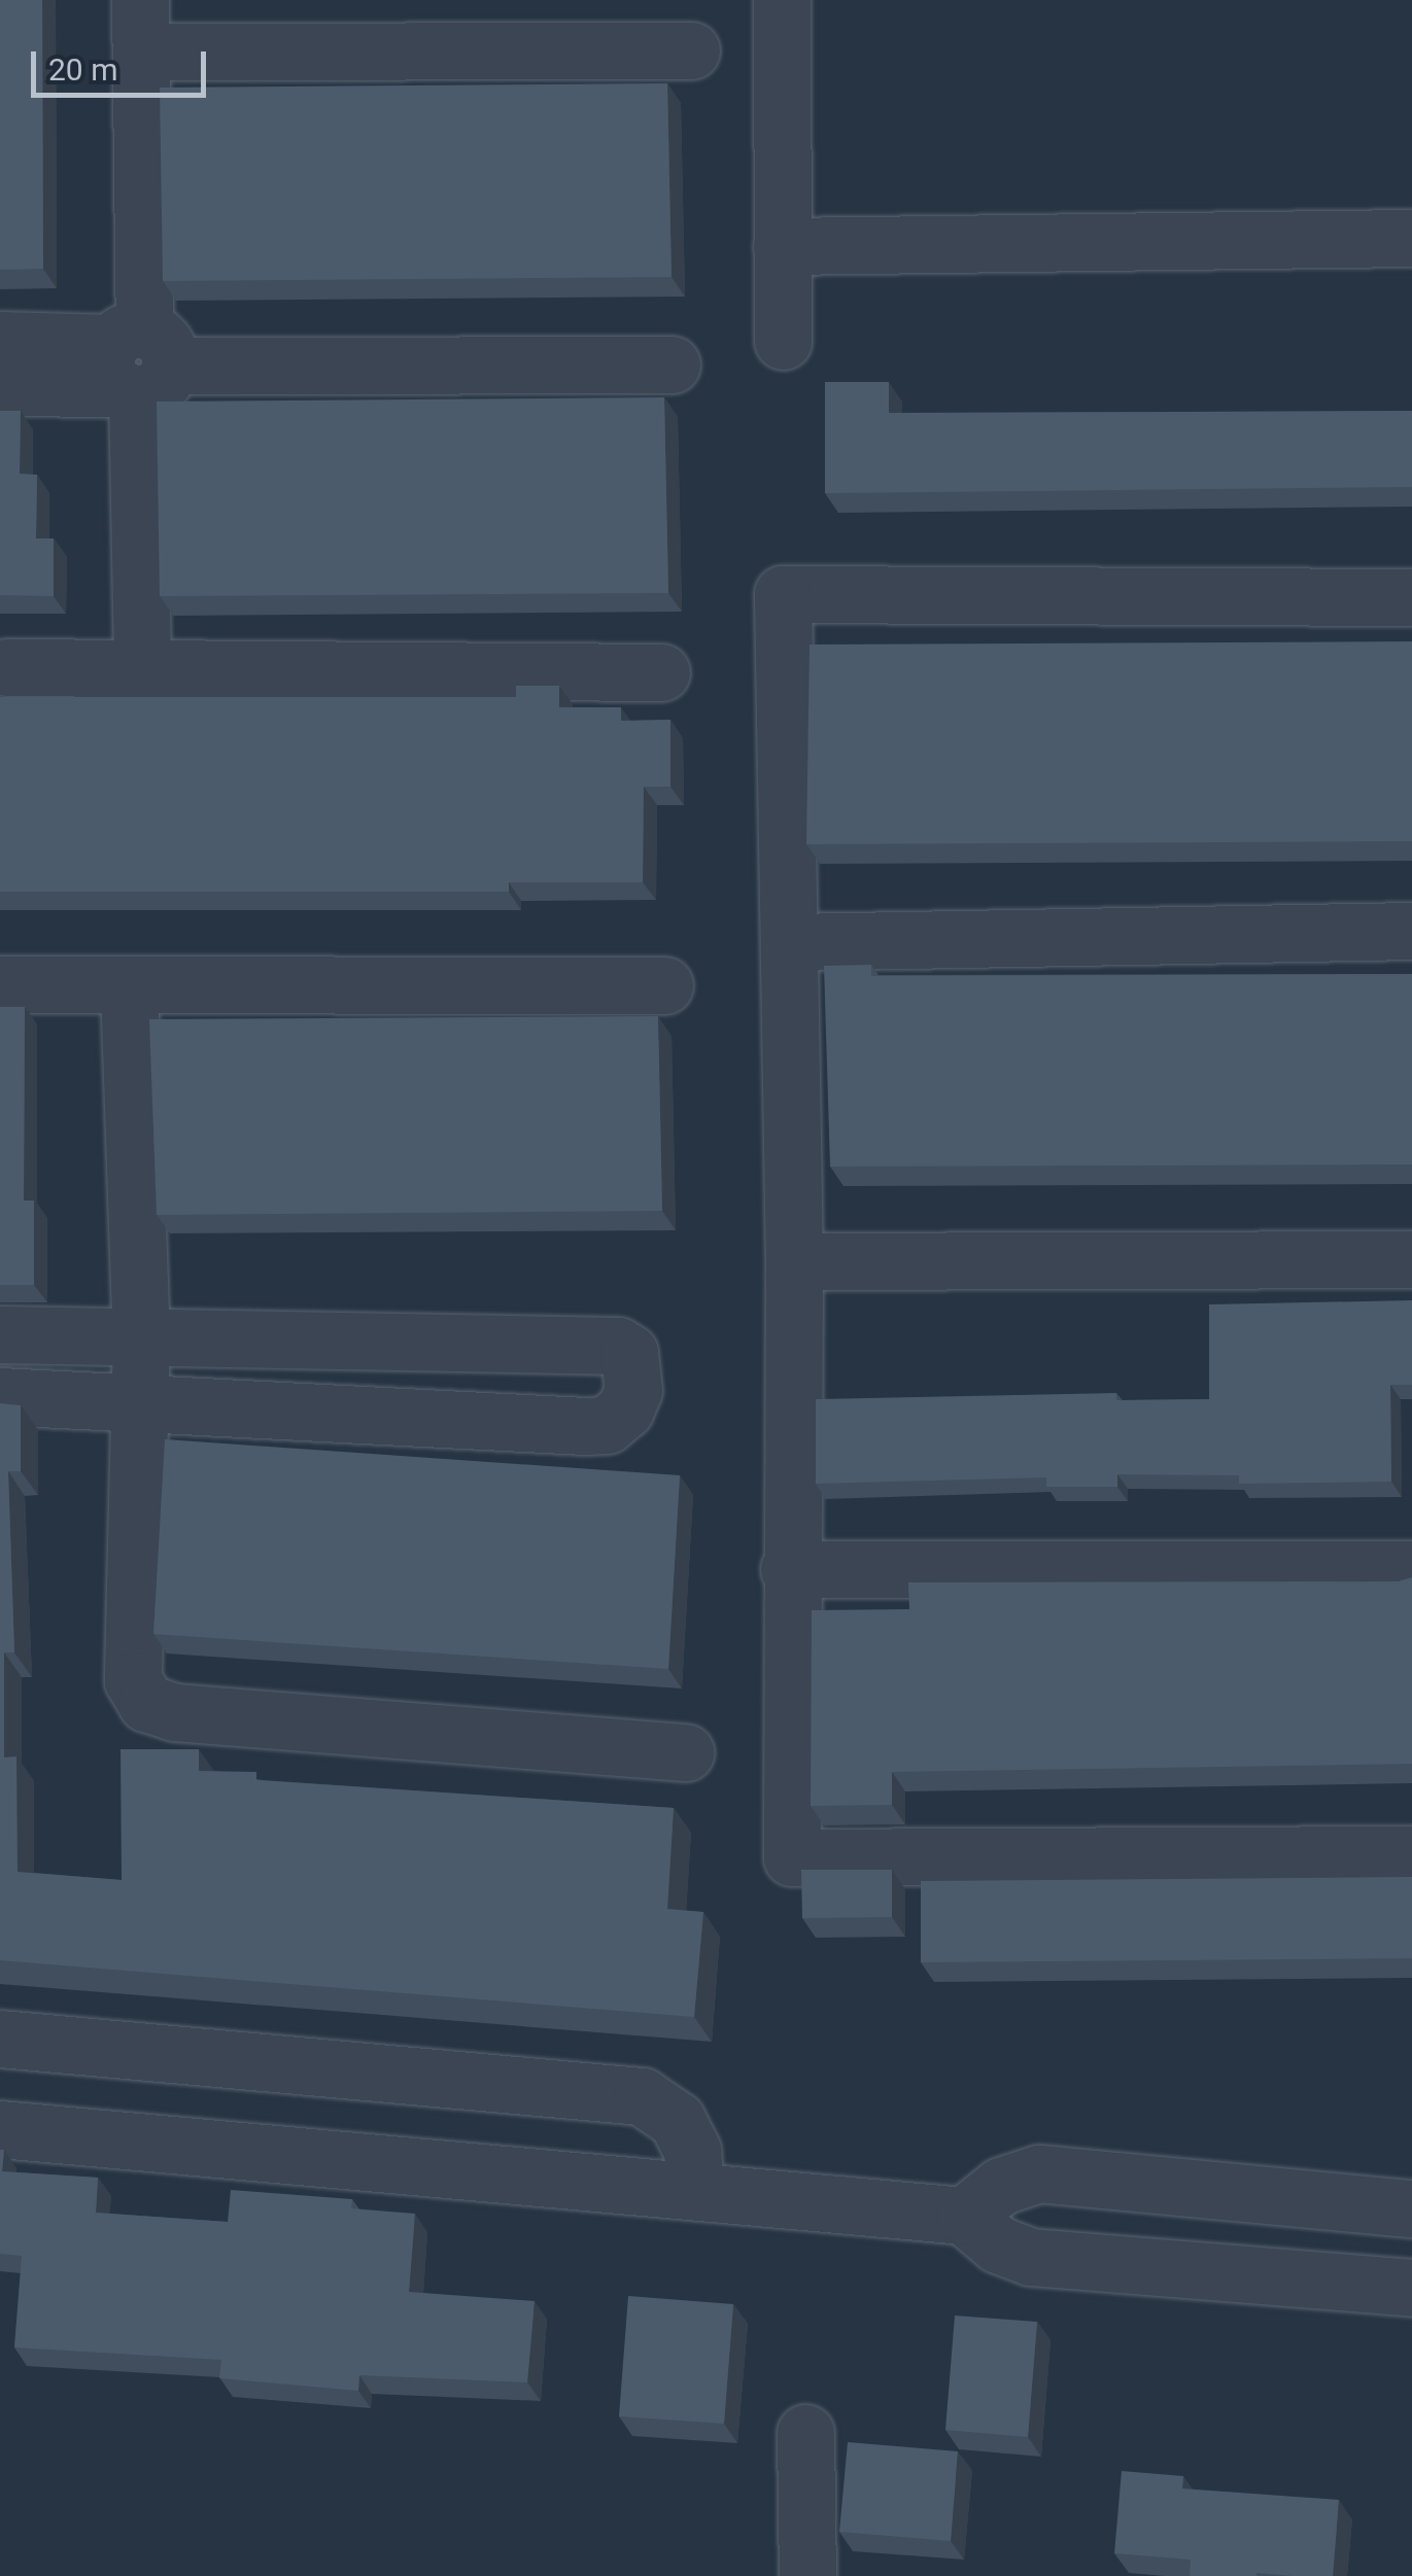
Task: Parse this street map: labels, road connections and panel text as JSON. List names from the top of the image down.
{
  "scale_bar": "20 m"
}
